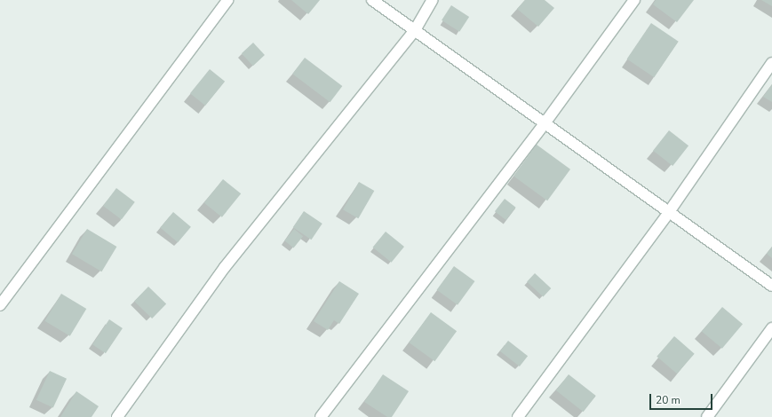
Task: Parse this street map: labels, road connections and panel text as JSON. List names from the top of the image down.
{
  "scale_bar": "20 m"
}
